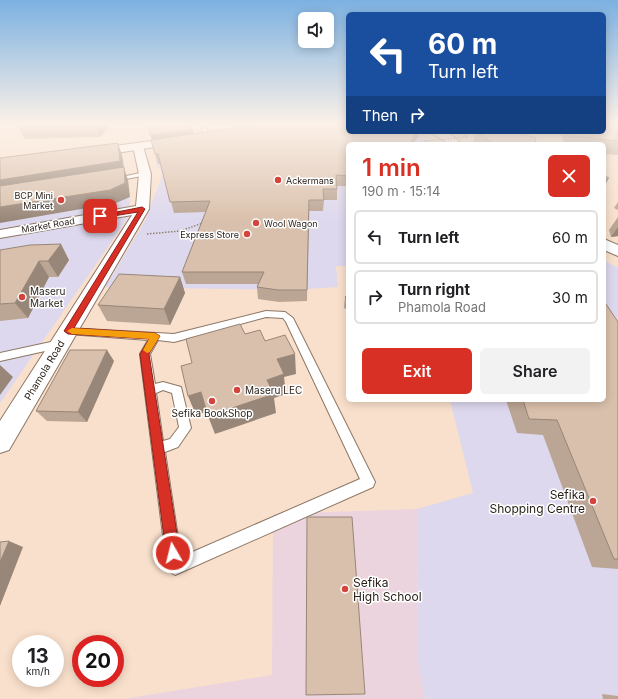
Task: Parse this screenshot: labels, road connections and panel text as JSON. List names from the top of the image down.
{
  "streets": {
    "street": ["Market Road", "Phamola Road"]
  },
  "crossings": [
    ["Market Road", "Phamola Road"]
  ],
  "places": [
    "Ackermans",
    "BCP Mini Market",
    "Wool Wagon",
    "Express Store",
    "Maseru Market",
    "Maseru LEC",
    "Sefika BookShop",
    "Sefika Shopping Centre",
    "Sefika High School"
  ],
  "page": {
    "turn": ["60 m", "Turn left"],
    "then": "Then",
    "heading": ["1 min", "190 m · 15:14"],
    "list": [
      {
        "name": "Turn left",
        "value": "60 m"
      },
      {
        "name": "Turn right",
        "note": "Phamola Road",
        "value": "30 m"
      }
    ],
    "buttons": ["Exit", "Share"],
    "speed": "13 km/h",
    "limit": "20"
  }
}
